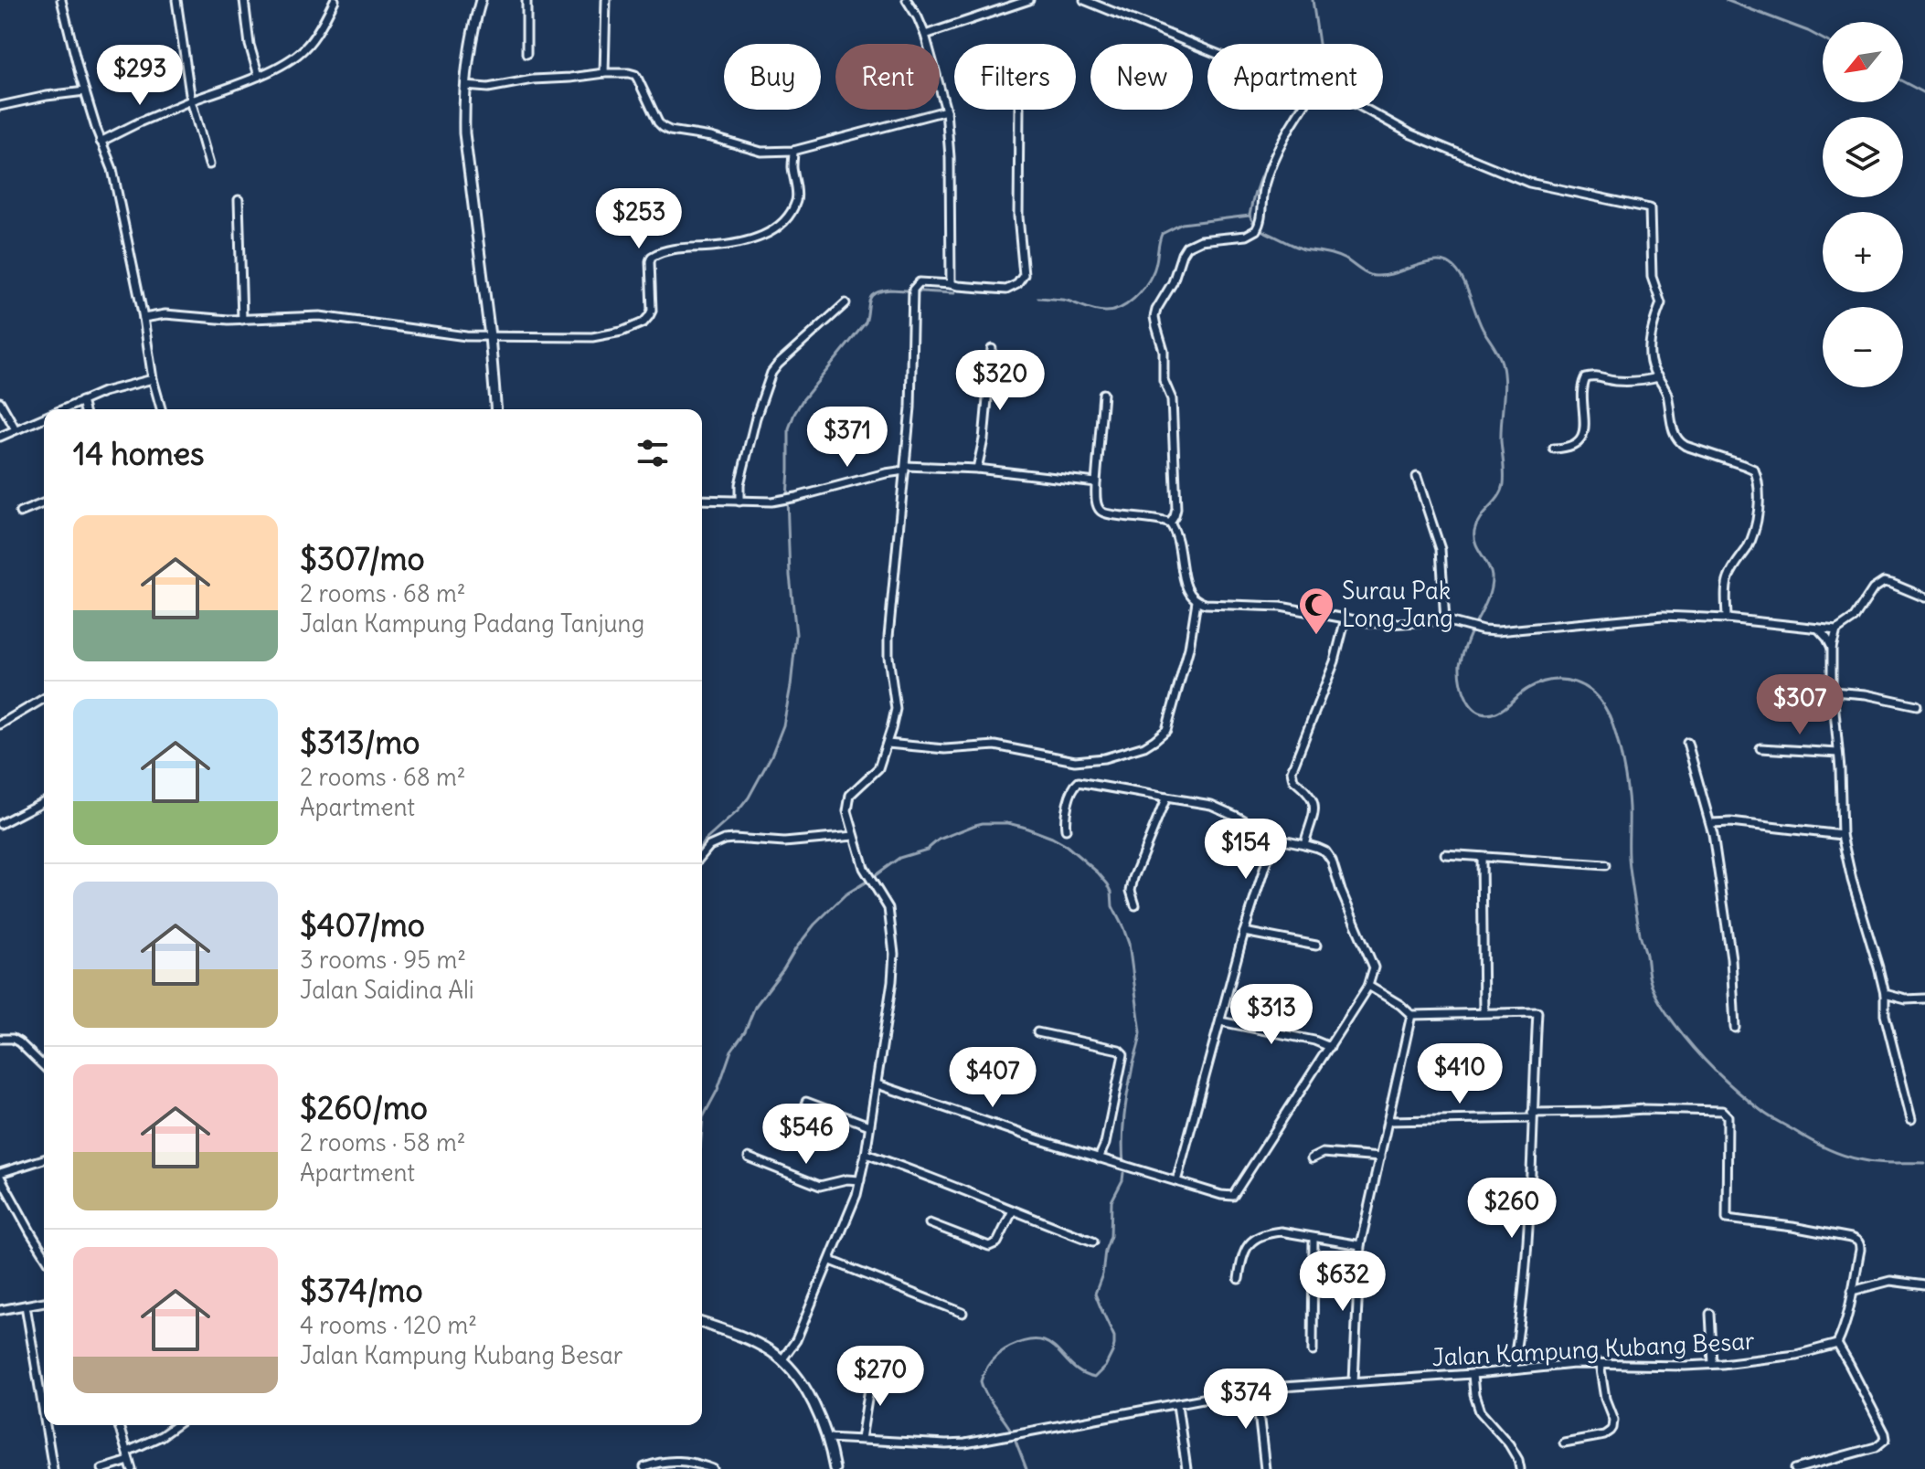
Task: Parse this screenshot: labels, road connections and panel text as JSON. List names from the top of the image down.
{
  "streets": {
    "street": ["Jalan Kampung Kubang Besar"]
  },
  "places": {
    "mosque": ["Surau Pak Long Jang"]
  },
  "north": "bottom left",
  "page": {
    "map_buttons": ["+", "−"],
    "chip": [
      "Buy",
      "Rent",
      "Filters",
      "New",
      "Apartment"
    ],
    "price": [
      "$293",
      "$253",
      "$320",
      "$371",
      "$307",
      "$154",
      "$313",
      "$410",
      "$407",
      "$546",
      "$260",
      "$632",
      "$270",
      "$374"
    ],
    "heading": "14 homes",
    "list": [
      {
        "name": "$307/mo",
        "note": "2 rooms · 68 m² · Jalan Kampung Padang Tanjung"
      },
      {
        "name": "$313/mo",
        "note": "2 rooms · 68 m² · Apartment"
      },
      {
        "name": "$407/mo",
        "note": "3 rooms · 95 m² · Jalan Saidina Ali"
      },
      {
        "name": "$260/mo",
        "note": "2 rooms · 58 m² · Apartment"
      },
      {
        "name": "$374/mo",
        "note": "4 rooms · 120 m² · Jalan Kampung Kubang Besar"
      }
    ]
  }
}
